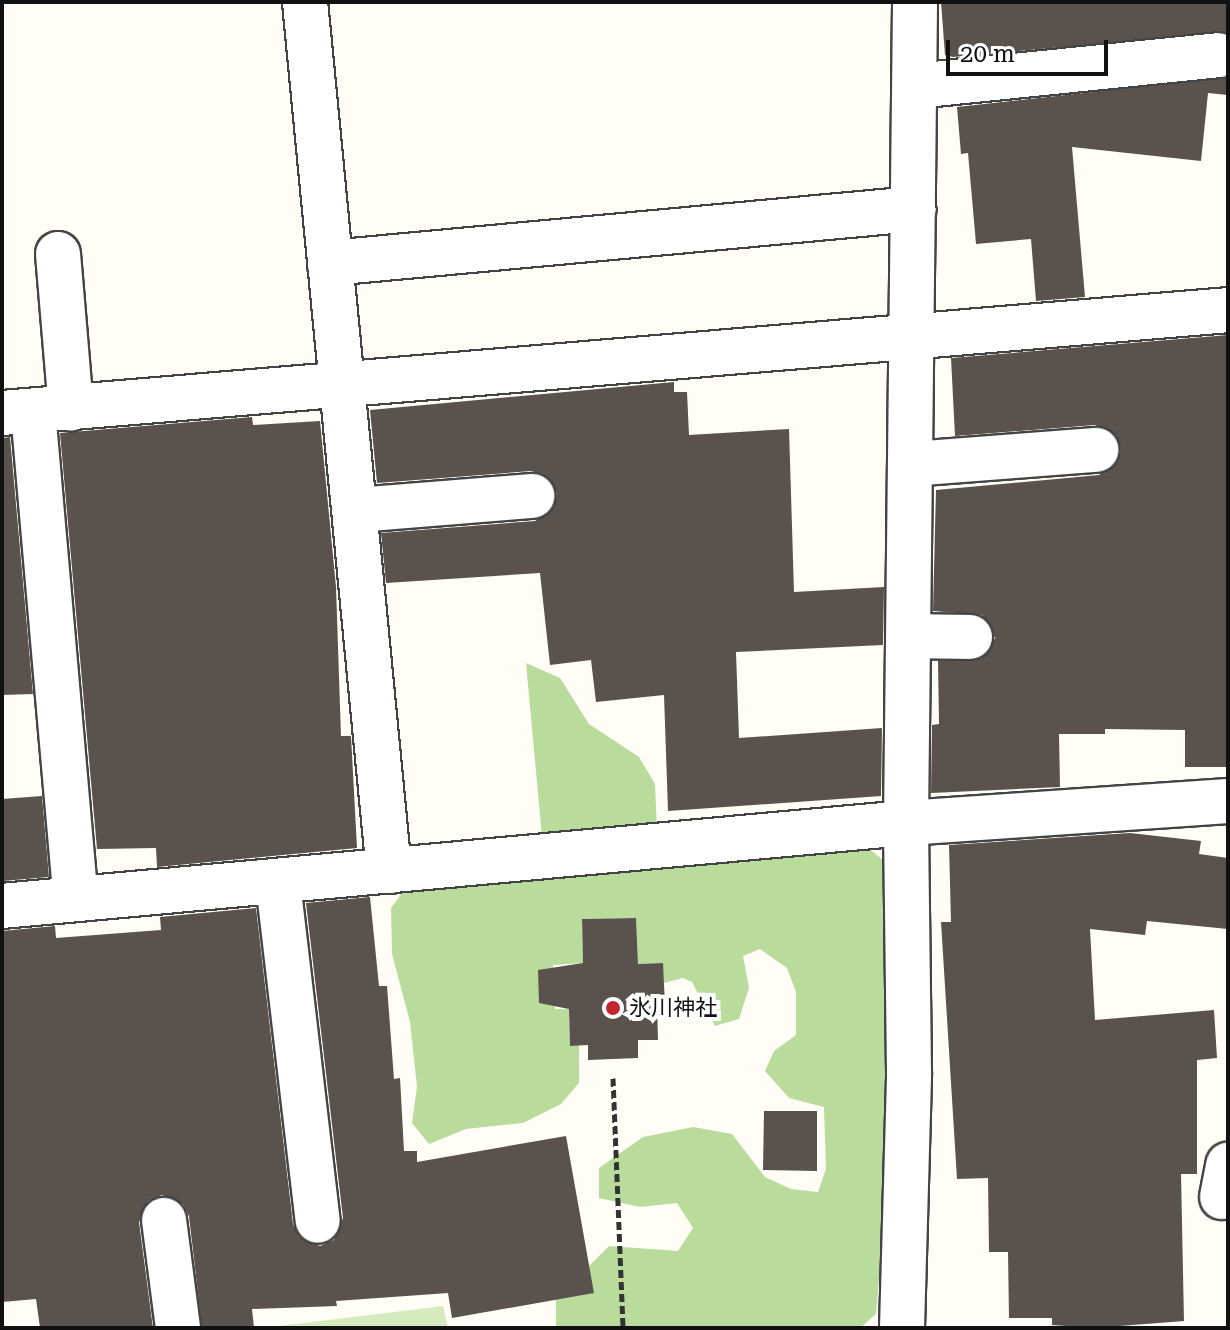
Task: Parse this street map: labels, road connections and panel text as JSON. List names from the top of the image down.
{
  "places": ["氷川神社"],
  "scale_bar": "20 m"
}
